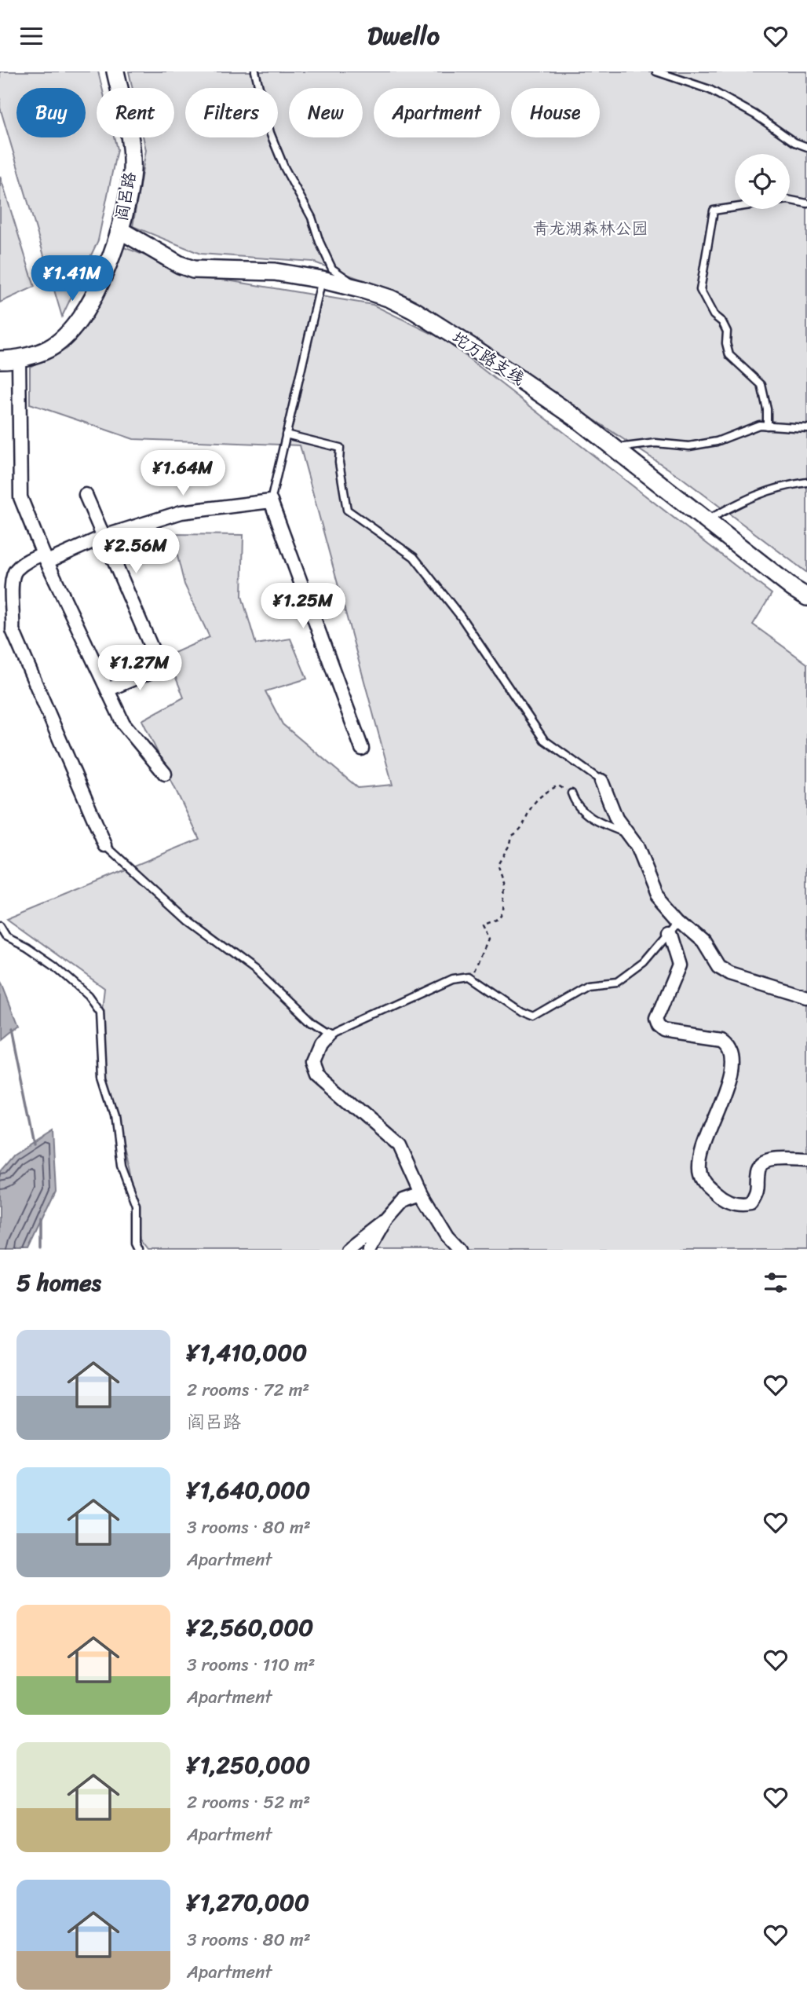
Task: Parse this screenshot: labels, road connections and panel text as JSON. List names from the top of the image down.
{
  "streets": {
    "main road": ["阎吕路", "坨万路支线"]
  },
  "crossings": [
    ["阎吕路", "坨万路支线"]
  ],
  "parks": ["青龙湖森林公园"],
  "page": {
    "header": "Dwello",
    "chip": [
      "Buy",
      "Rent",
      "Filters",
      "New",
      "Apartment",
      "House"
    ],
    "price": [
      "¥1.41M",
      "¥1.64M",
      "¥2.56M",
      "¥1.25M",
      "¥1.27M"
    ],
    "heading": "5 homes",
    "list": [
      {
        "name": "¥1,410,000",
        "note": "2 rooms · 72 m² · 阎吕路"
      },
      {
        "name": "¥1,640,000",
        "note": "3 rooms · 80 m² · Apartment"
      },
      {
        "name": "¥2,560,000",
        "note": "3 rooms · 110 m² · Apartment"
      },
      {
        "name": "¥1,250,000",
        "note": "2 rooms · 52 m² · Apartment"
      },
      {
        "name": "¥1,270,000",
        "note": "3 rooms · 80 m² · Apartment"
      }
    ]
  }
}
